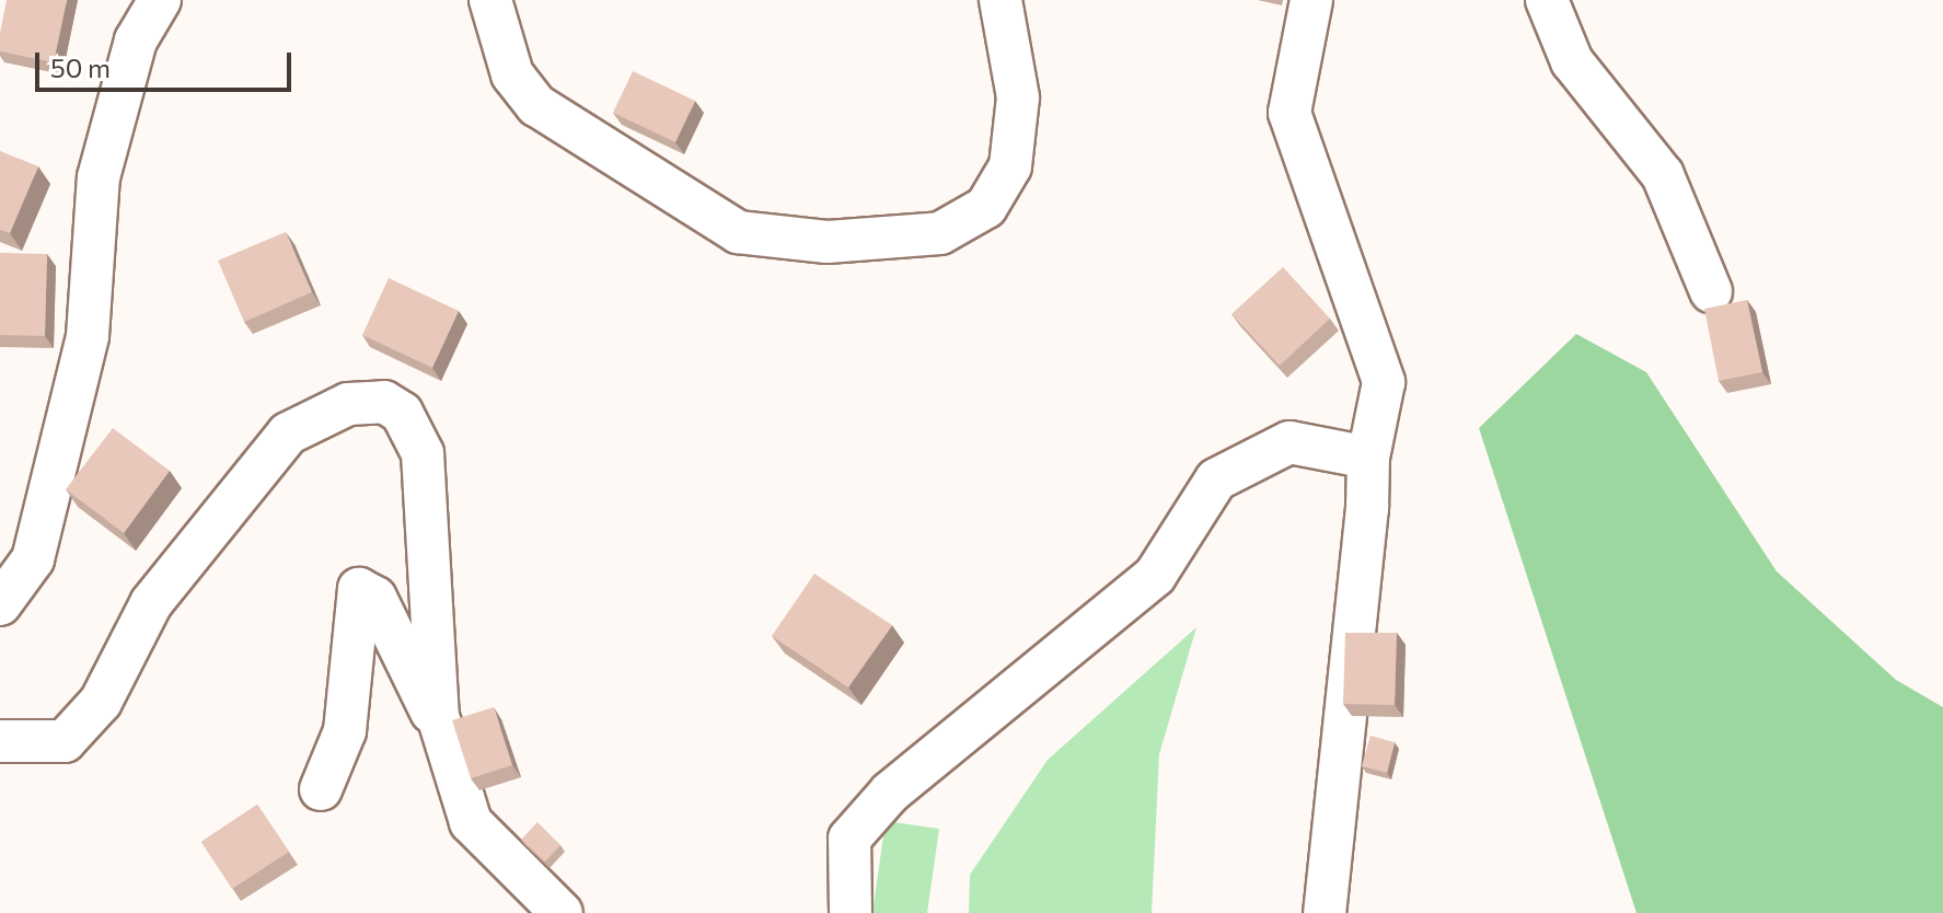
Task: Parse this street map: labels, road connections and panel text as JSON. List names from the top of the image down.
{
  "scale_bar": "50 m"
}
